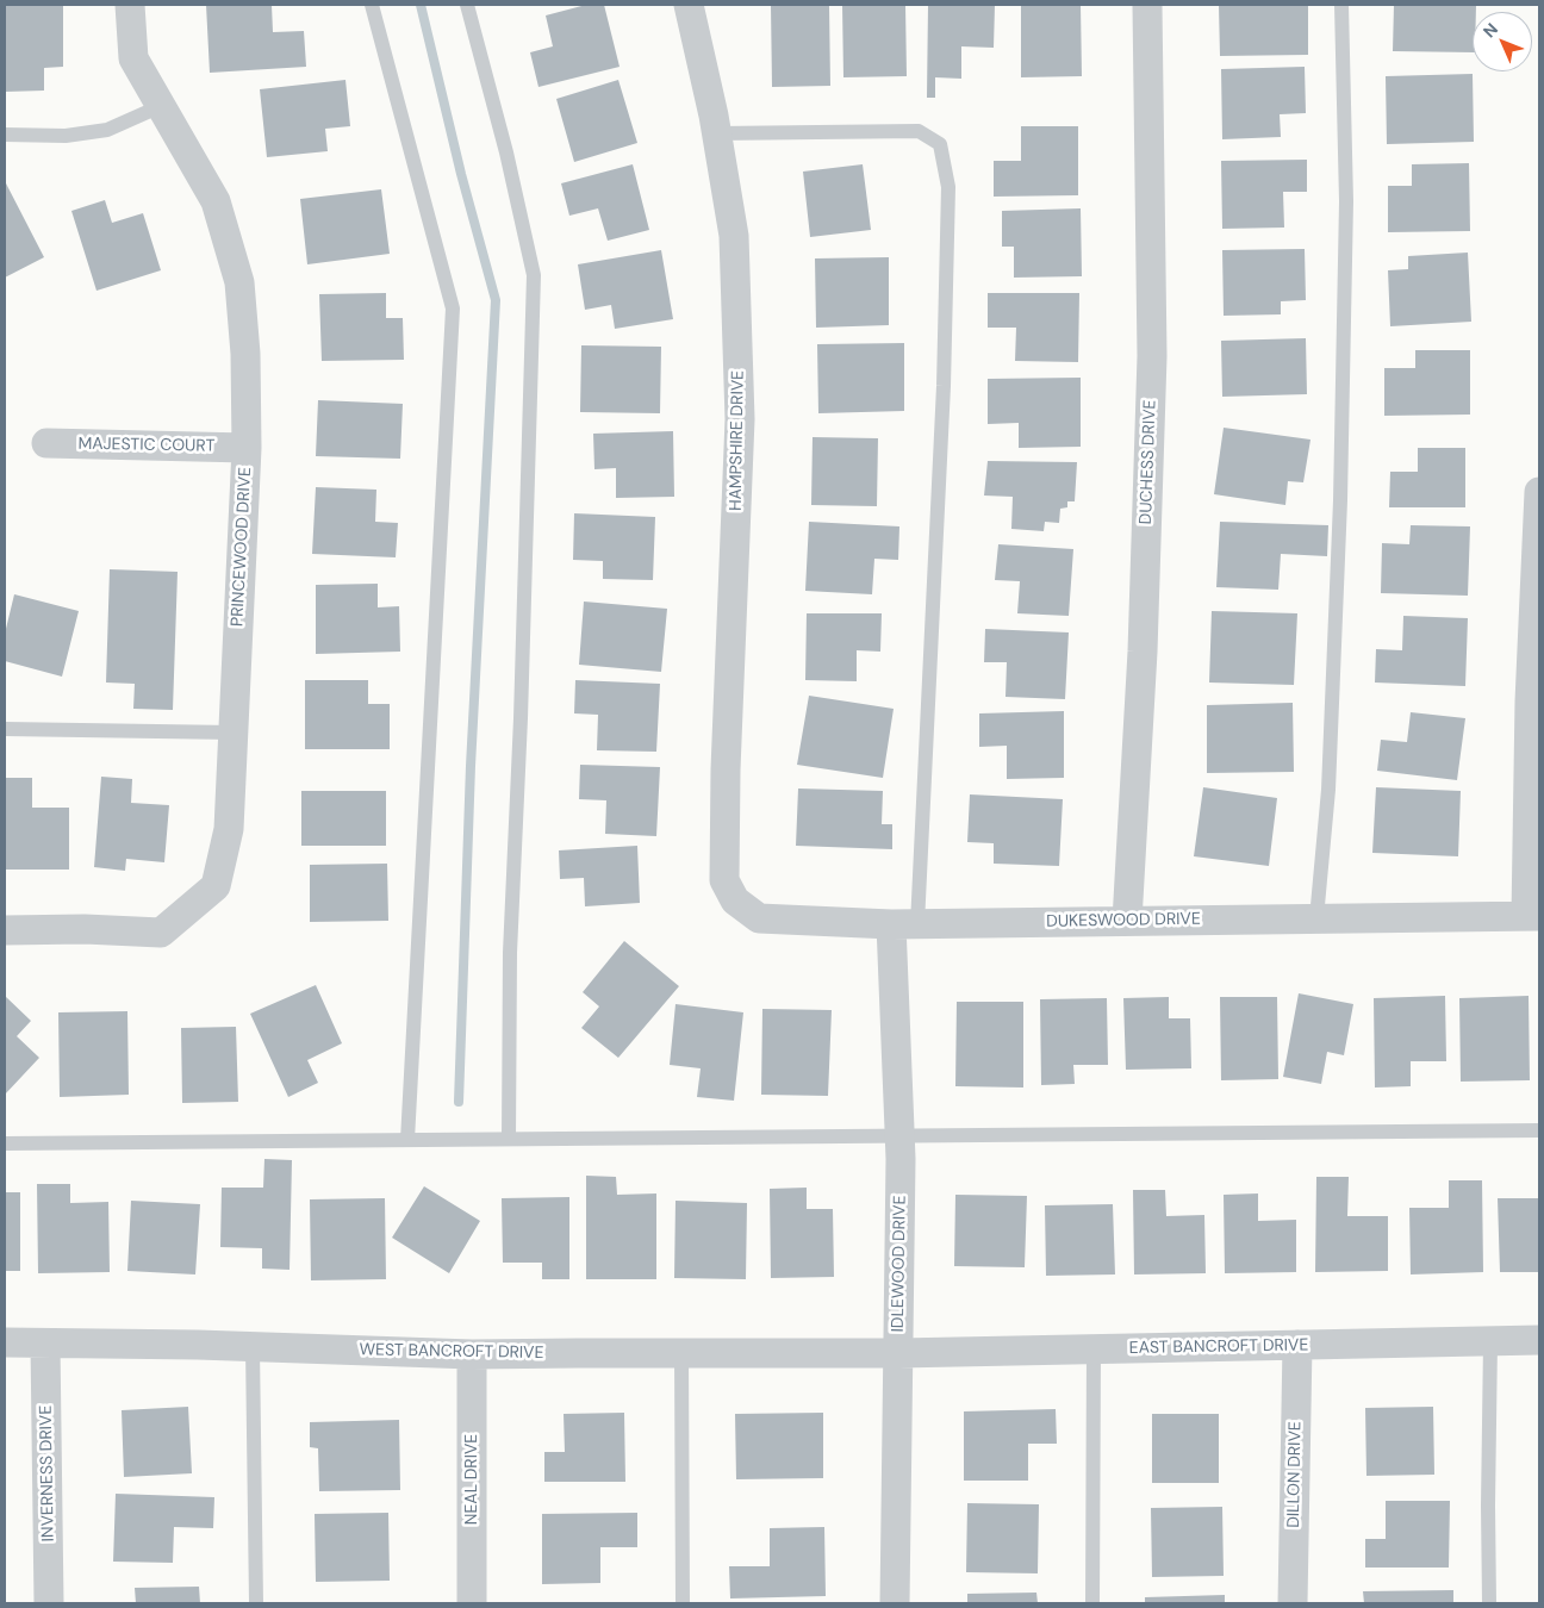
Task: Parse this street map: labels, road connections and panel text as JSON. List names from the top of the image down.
{
  "streets": {
    "street": [
      "HAMPSHIRE DRIVE",
      "MAJESTIC COURT",
      "DUCHESS DRIVE",
      "PRINCEWOOD DRIVE",
      "DUKESWOOD DRIVE",
      "IDLEWOOD DRIVE",
      "EAST BANCROFT DRIVE",
      "WEST BANCROFT DRIVE",
      "INVERNESS DRIVE",
      "DILLON DRIVE",
      "NEAL DRIVE"
    ]
  },
  "crossings": [
    ["HAMPSHIRE DRIVE", "DUKESWOOD DRIVE"],
    ["MAJESTIC COURT", "PRINCEWOOD DRIVE"],
    ["DUCHESS DRIVE", "DUKESWOOD DRIVE"],
    ["DUKESWOOD DRIVE", "IDLEWOOD DRIVE"],
    ["IDLEWOOD DRIVE", "EAST BANCROFT DRIVE"],
    ["IDLEWOOD DRIVE", "WEST BANCROFT DRIVE"],
    ["EAST BANCROFT DRIVE", "WEST BANCROFT DRIVE"],
    ["EAST BANCROFT DRIVE", "DILLON DRIVE"],
    ["WEST BANCROFT DRIVE", "INVERNESS DRIVE"],
    ["WEST BANCROFT DRIVE", "NEAL DRIVE"]
  ],
  "north": "top left"
}
